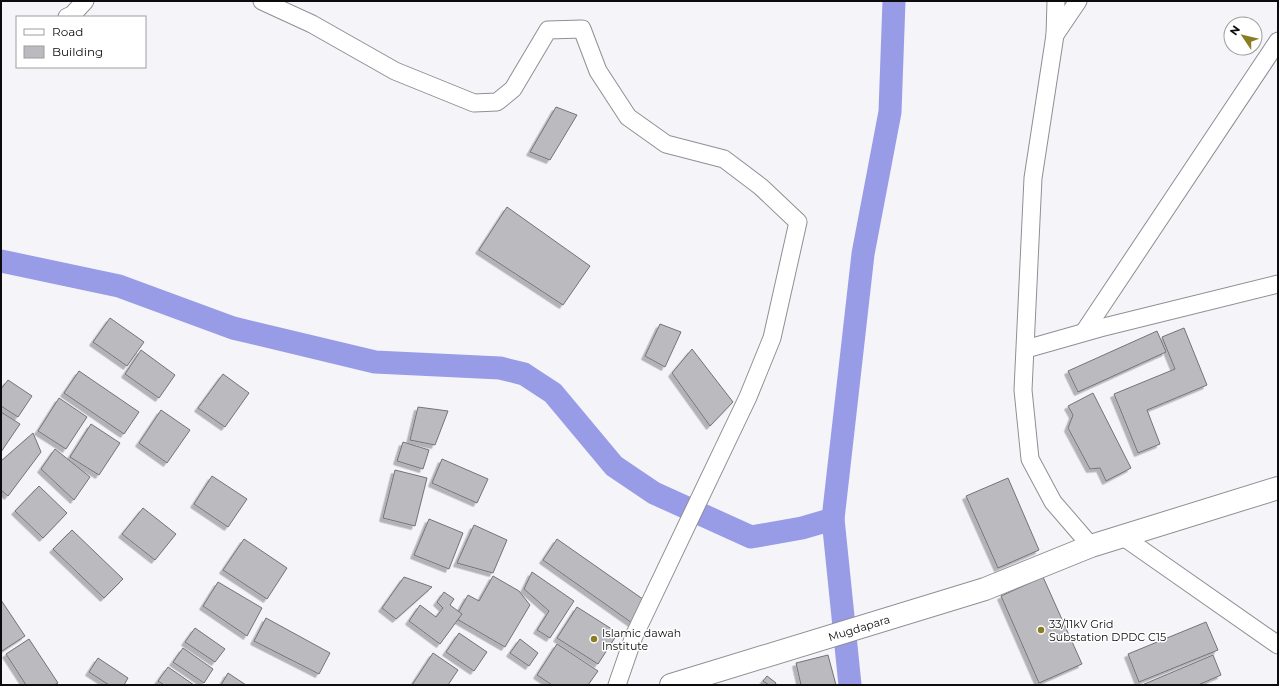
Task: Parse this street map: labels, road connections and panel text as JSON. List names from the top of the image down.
{
  "streets": {
    "street": ["Mugdapara"]
  },
  "places": ["33/11kV Grid Substation DPDC C15", "Islamic dawah Institute"],
  "legend": ["Road", "Building"],
  "north": "top left"
}
